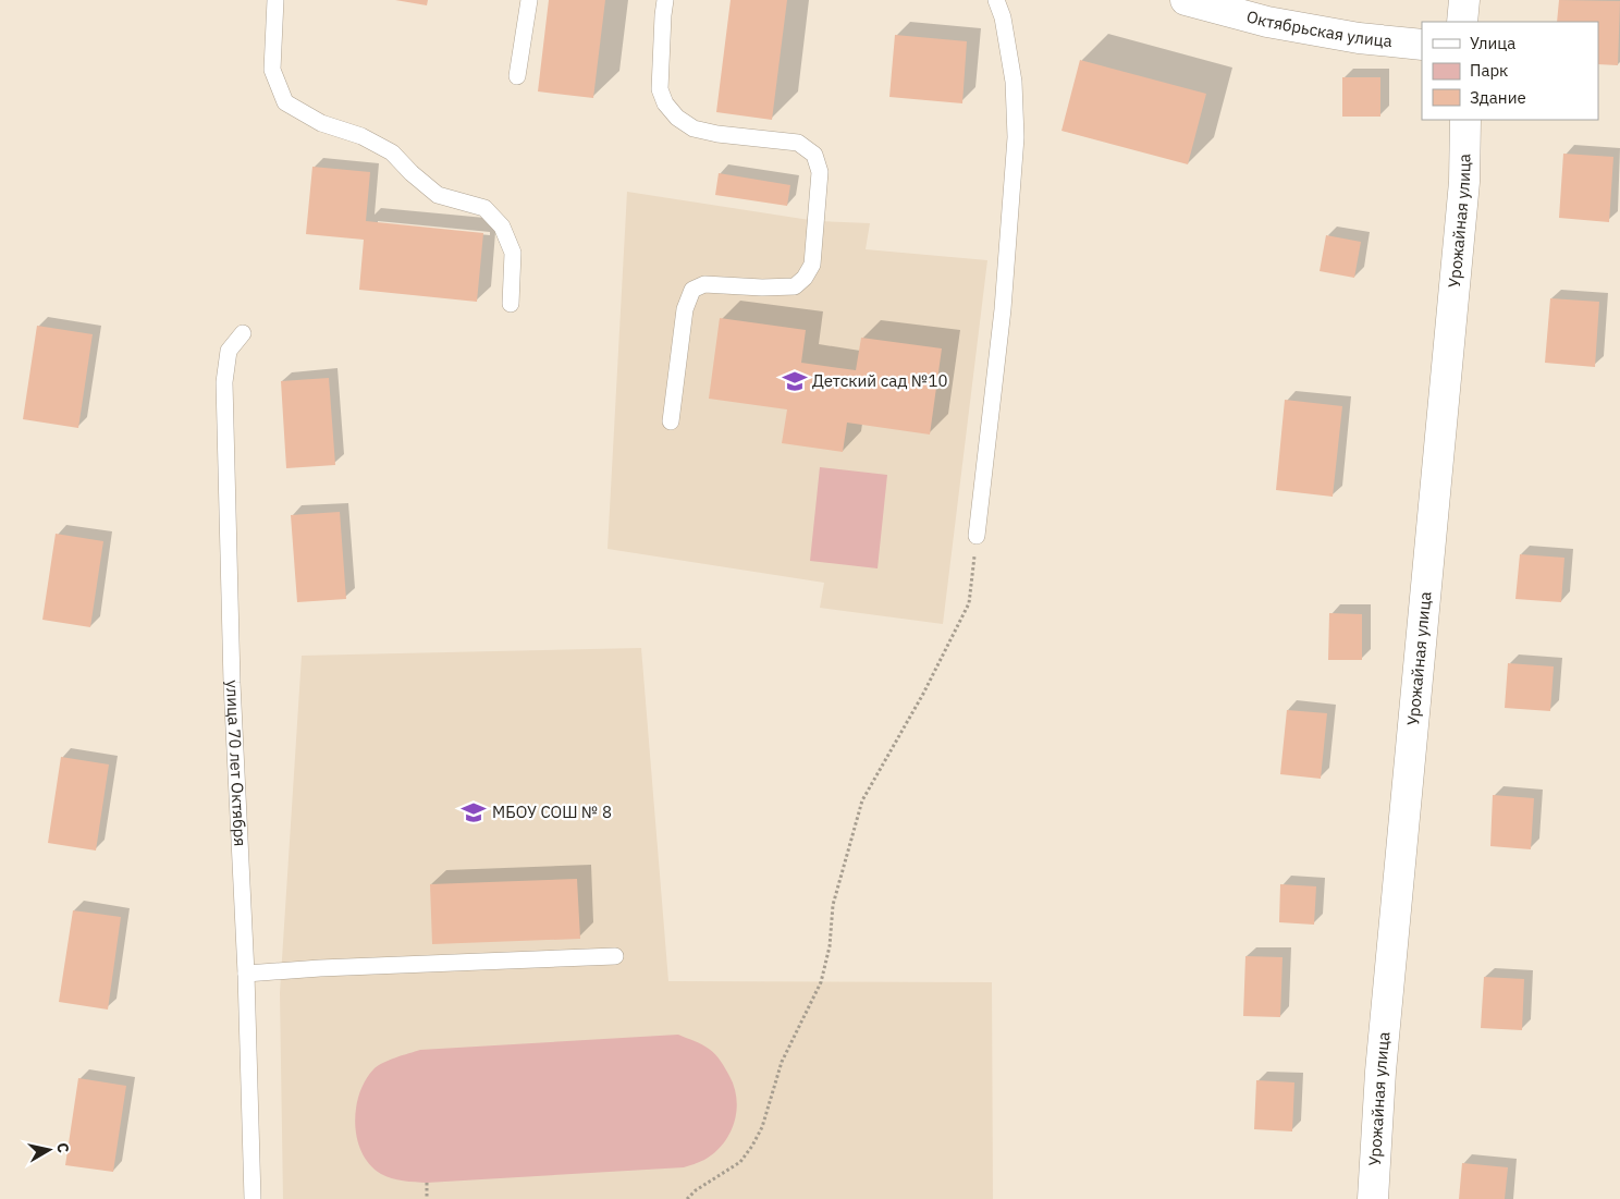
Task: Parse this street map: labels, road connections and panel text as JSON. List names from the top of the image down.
{
  "streets": {
    "street": ["Октябрьская улица", "Урожайная улица"],
    "lane": ["улица 70 лет Октября"]
  },
  "places": {
    "school or university": ["Детский сад №10", "МБОУ СОШ № 8"]
  },
  "legend": ["Улица", "Парк", "Здание"],
  "north": "right"
}
